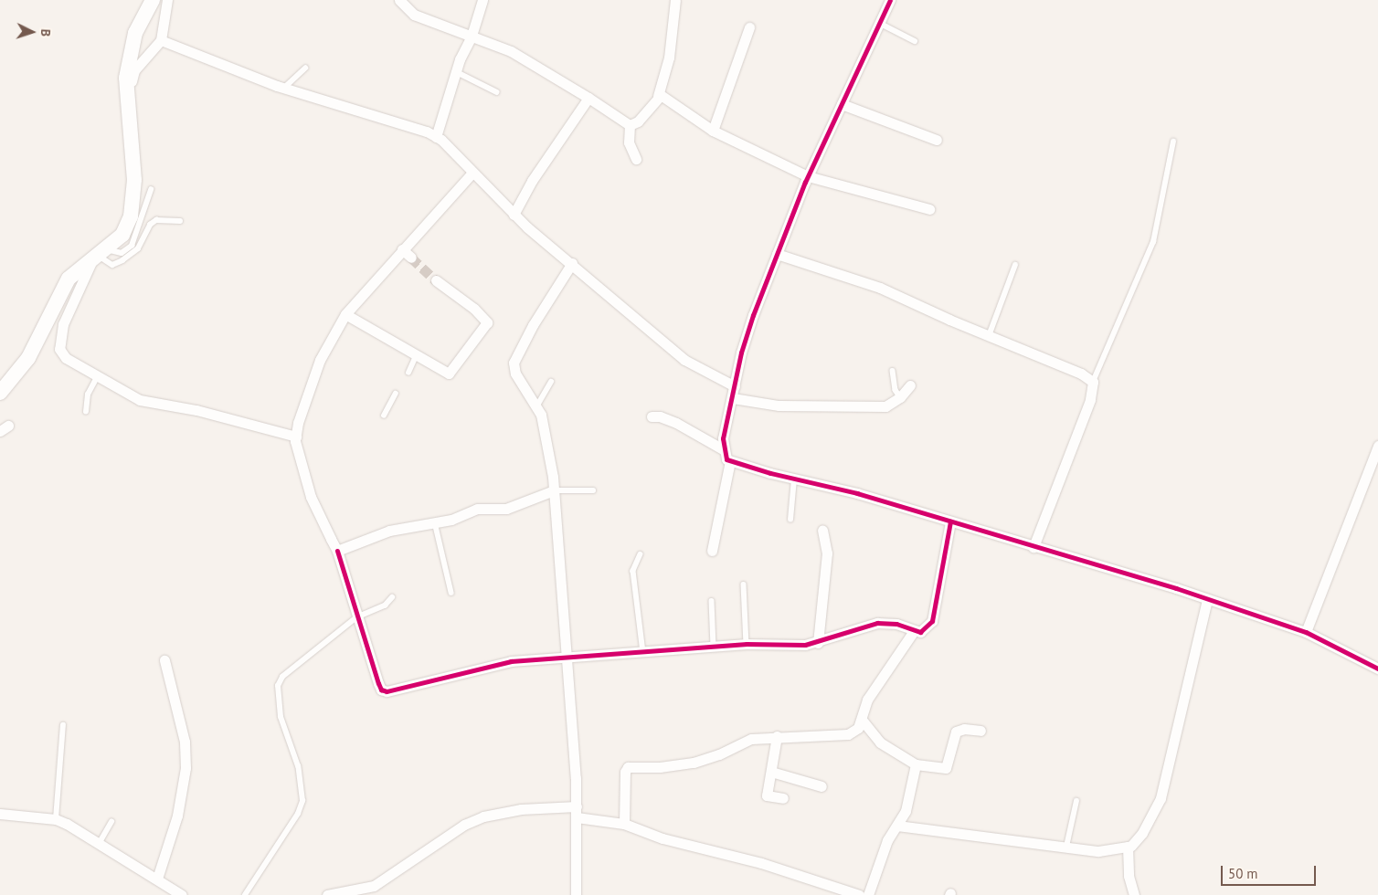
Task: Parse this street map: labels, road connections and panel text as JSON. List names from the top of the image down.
{
  "scale_bar": "50 m",
  "north": "right"
}
